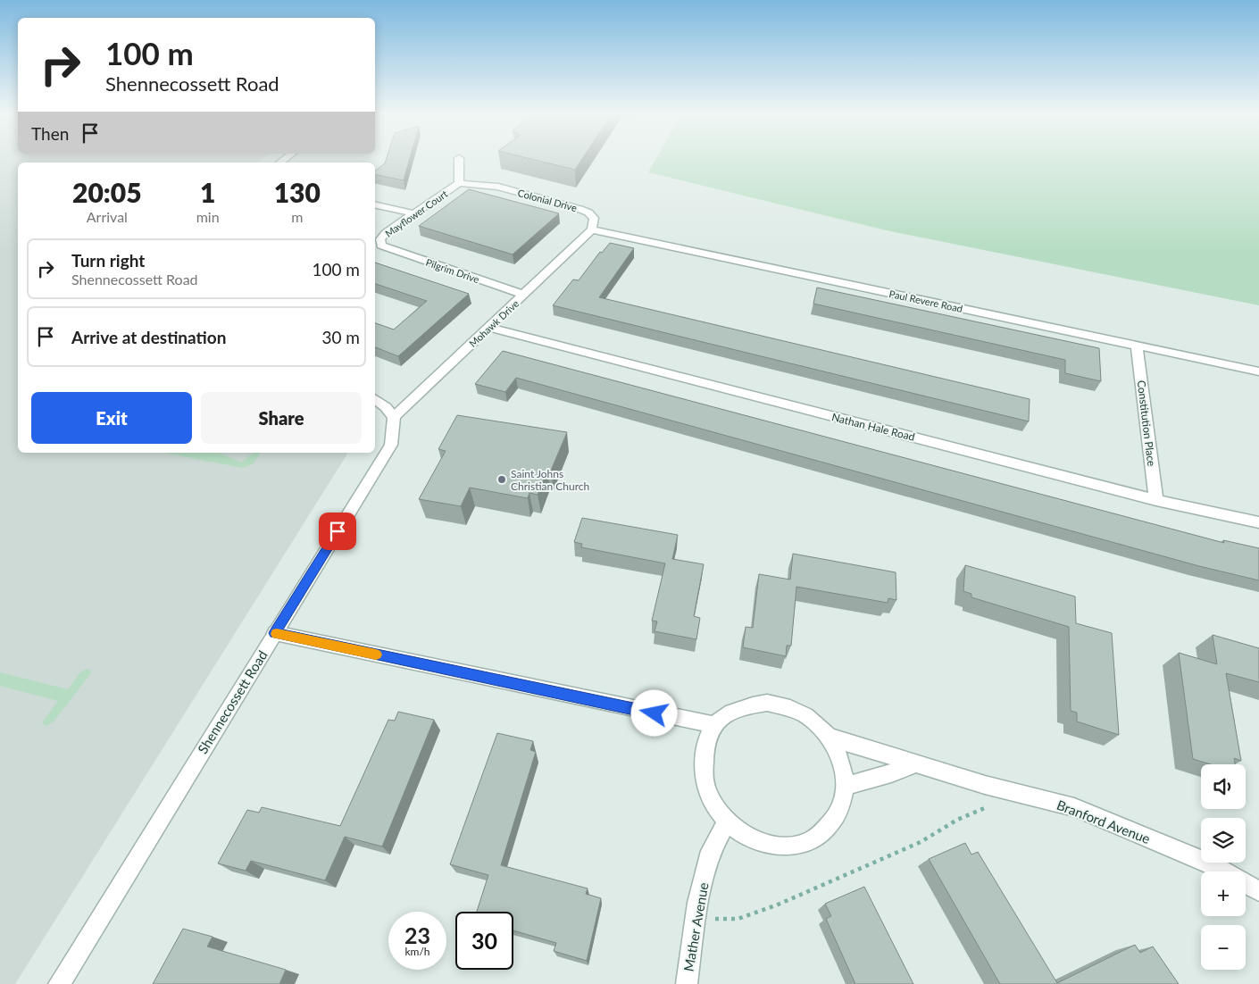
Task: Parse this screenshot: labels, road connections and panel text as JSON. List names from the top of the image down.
{
  "streets": {
    "street": [
      "Colonial Drive",
      "Mayflower Court",
      "Pilgrim Drive",
      "Paul Revere Road",
      "Mohawk Drive",
      "Constitution Place",
      "Nathan Hale Road",
      "Shennecossett Road",
      "Branford Avenue",
      "Mather Avenue"
    ]
  },
  "crossings": [
    ["Colonial Drive", "Mayflower Court"],
    ["Colonial Drive", "Paul Revere Road"],
    ["Colonial Drive", "Mohawk Drive"],
    ["Mayflower Court", "Pilgrim Drive"],
    ["Pilgrim Drive", "Mohawk Drive"],
    ["Paul Revere Road", "Mohawk Drive"],
    ["Paul Revere Road", "Constitution Place"],
    ["Mohawk Drive", "Nathan Hale Road"],
    ["Mohawk Drive", "Shennecossett Road"],
    ["Constitution Place", "Nathan Hale Road"],
    ["Branford Avenue", "Mather Avenue"]
  ],
  "places": ["Saint Johns Christian Church"],
  "page": {
    "turn": ["100 m", "Shennecossett Road"],
    "then": "Then",
    "eta": [
      "20:05",
      "Arrival",
      "1",
      "min",
      "130",
      "m"
    ],
    "list": [
      {
        "name": "Turn right",
        "note": "Shennecossett Road",
        "value": "100 m"
      },
      {
        "name": "Arrive at destination",
        "value": "30 m"
      }
    ],
    "buttons": ["Exit", "Share"],
    "map_buttons": ["+", "−"],
    "speed": "23 km/h",
    "limit": "30"
  }
}
